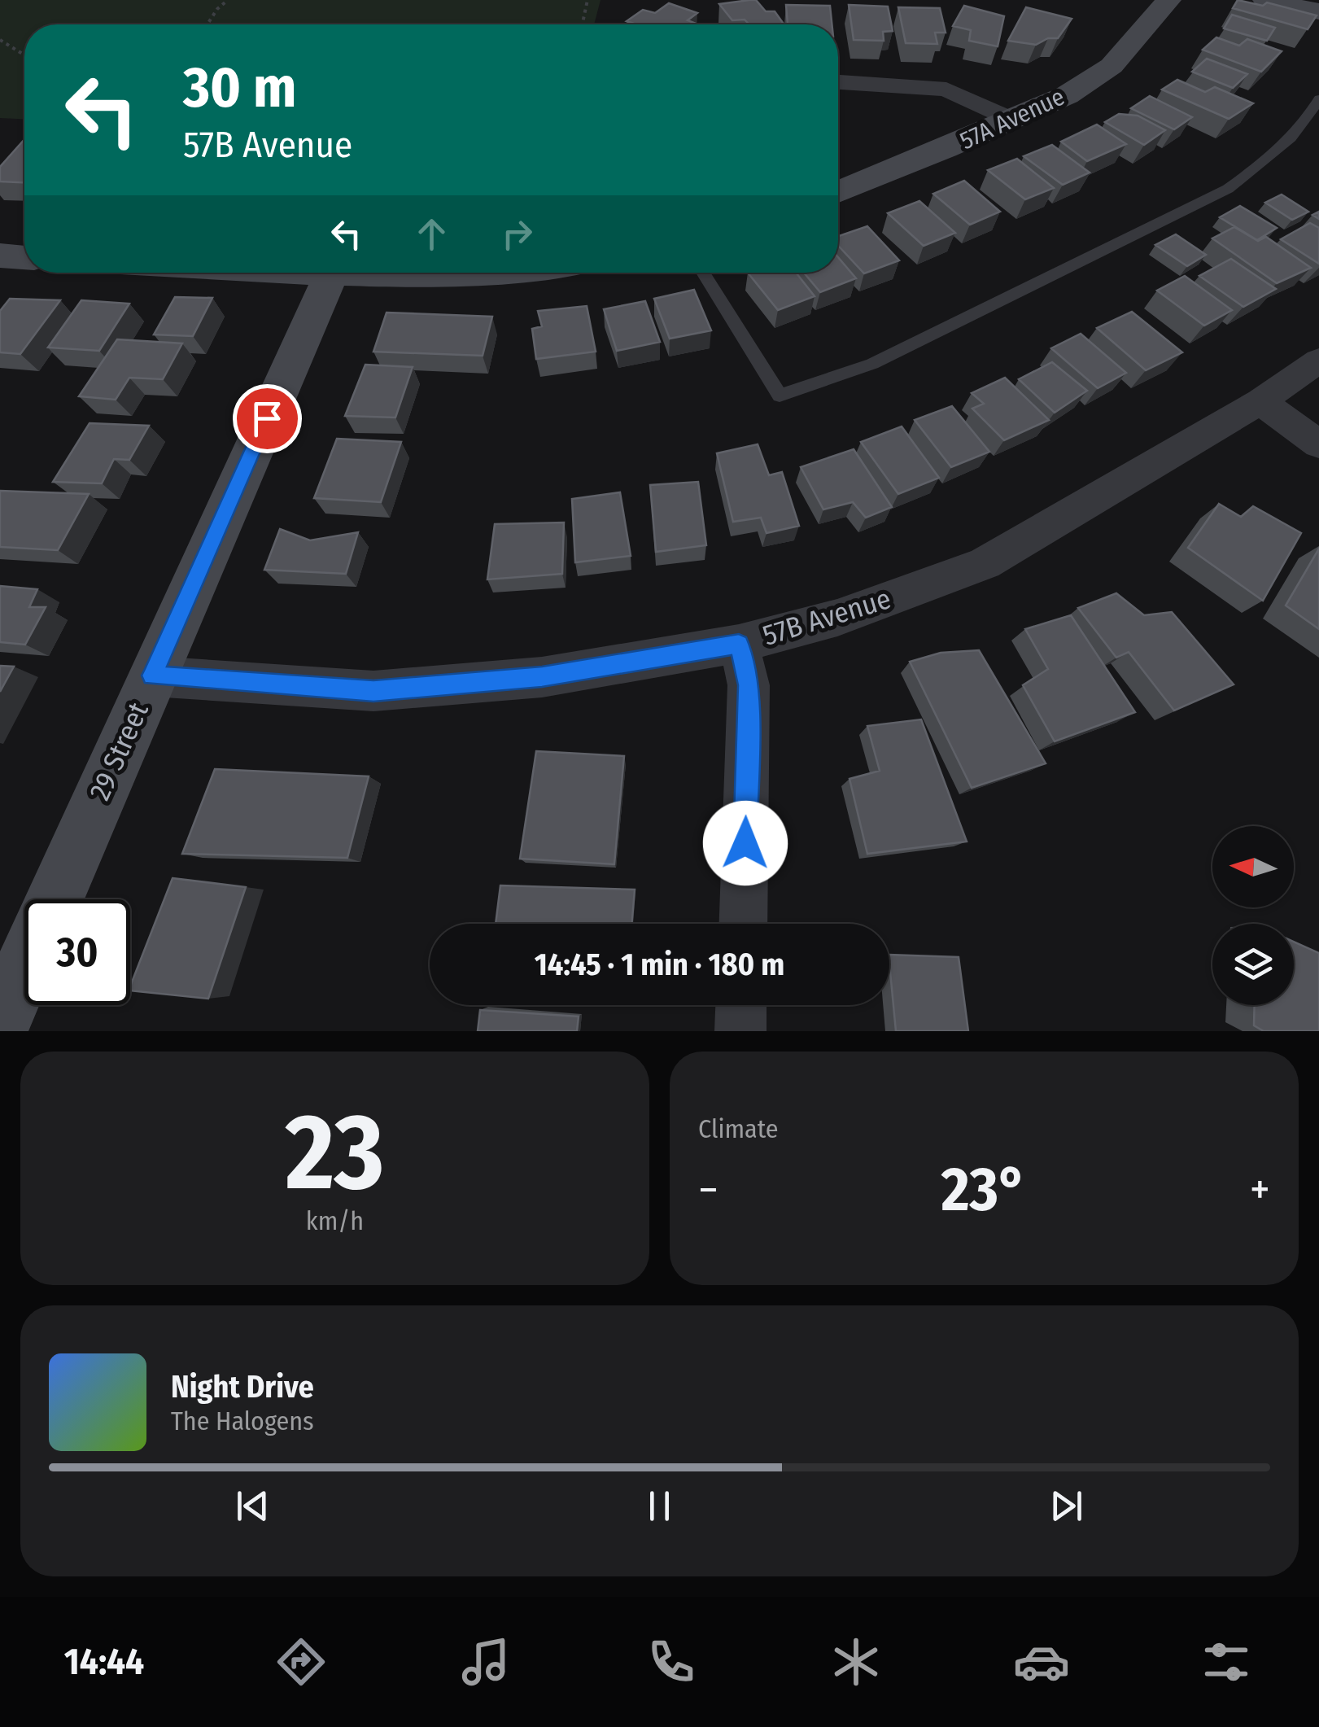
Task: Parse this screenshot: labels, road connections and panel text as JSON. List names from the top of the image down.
{
  "streets": {
    "street": ["57A Avenue", "57B Avenue", "29 Street"]
  },
  "crossings": [
    ["57B Avenue", "29 Street"]
  ],
  "north": "left",
  "page": {
    "turn": ["30 m", "57B Avenue"],
    "limit": "30",
    "trip": "14:45 · 1 min · 180 m",
    "tile": [
      ["23", "km/h"],
      "Climate"
    ],
    "heat": ["−", "23°", "+"],
    "song": ["Night Drive", "The Halogens"],
    "tabs": "14:44"
  }
}
